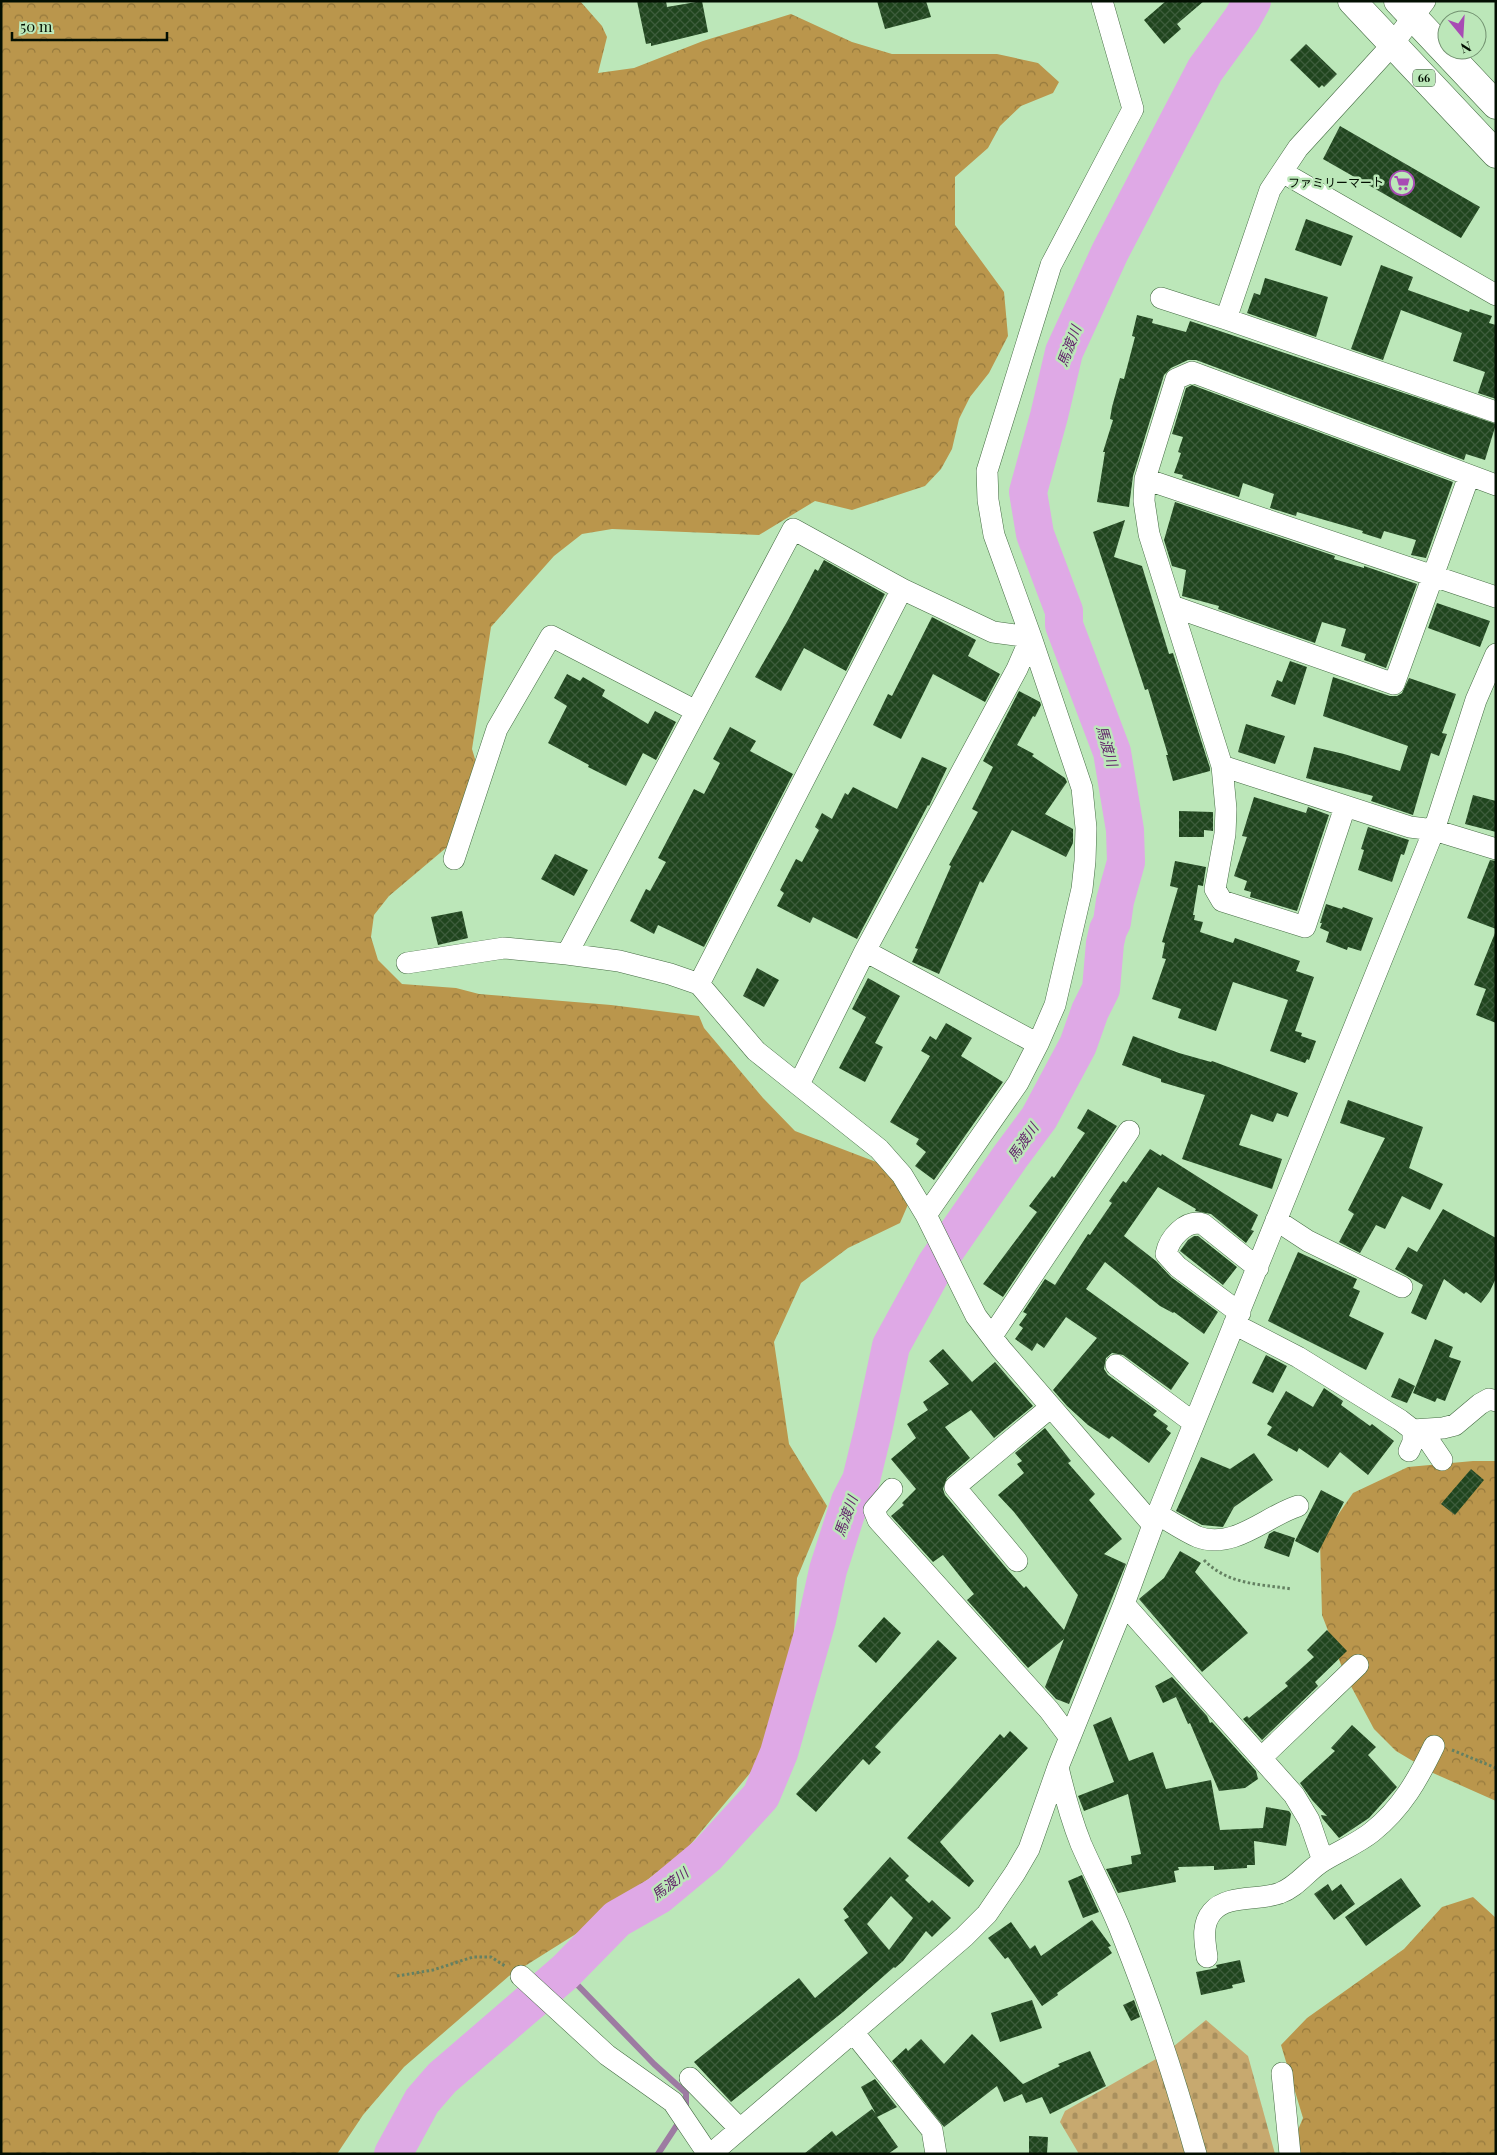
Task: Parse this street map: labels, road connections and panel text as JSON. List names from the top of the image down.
{
  "streets": {
    "main road": ["66"]
  },
  "water": ["馬渡川"],
  "places": {
    "supermarket": ["ファミリーマート"]
  },
  "scale_bar": "50 m",
  "north": "bottom"
}
